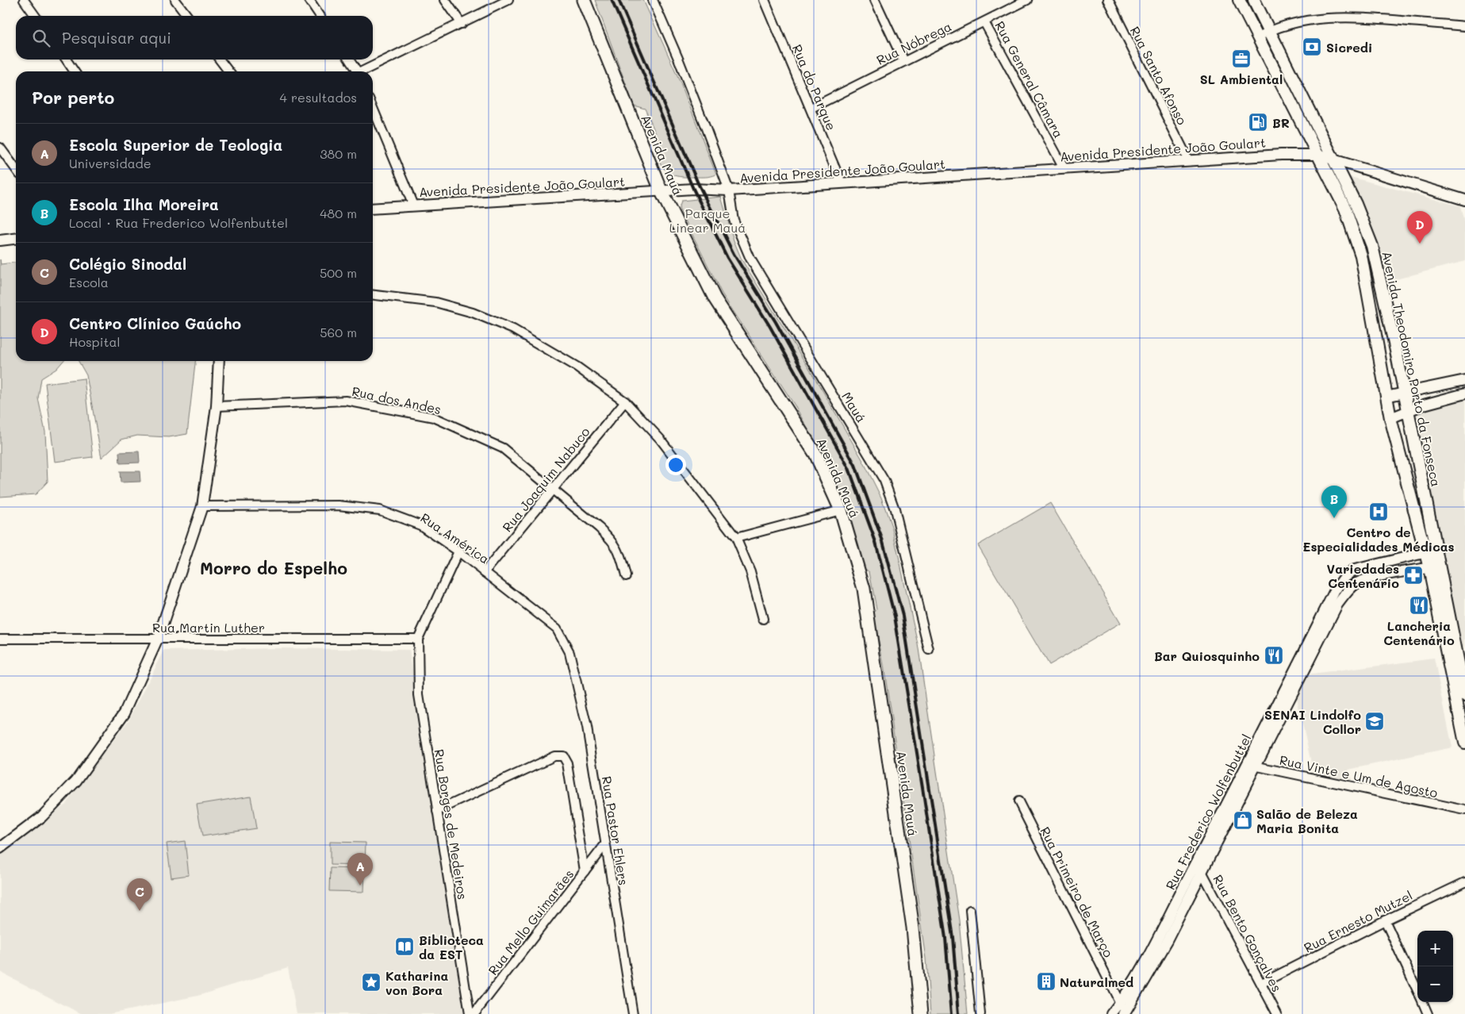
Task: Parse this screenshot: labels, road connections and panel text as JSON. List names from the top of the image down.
{
  "streets": {
    "main road": ["Avenida Mauá", "Avenida Theodomiro Porto da Fonseca"],
    "street": [
      "Rua Nóbrega",
      "Rua Santo Afonso",
      "Rua General Câmara",
      "Rua do Parque",
      "Avenida Presidente João Goulart",
      "Rua dos Andes",
      "Mauá",
      "Rua Joaquim Nabuco",
      "Rua América",
      "Rua Martin Luther",
      "Rua Vinte e Um de Agosto",
      "Rua Frederico Wolfenbuttel",
      "Rua Borges de Medeiros",
      "Rua Pastor Ehlers",
      "Rua Primeiro de Março",
      "Rua Ernesto Mutzel",
      "Rua Mello Guimarães",
      "Rua Bento Gonçalves"
    ]
  },
  "crossings": [
    ["Rua Nóbrega", "Rua General Câmara"],
    ["Rua Nóbrega", "Rua do Parque"],
    ["Rua Santo Afonso", "Avenida Presidente João Goulart"],
    ["Rua General Câmara", "Avenida Presidente João Goulart"],
    ["Rua do Parque", "Avenida Presidente João Goulart"],
    ["Avenida Presidente João Goulart", "Avenida Mauá"],
    ["Avenida Presidente João Goulart", "Avenida Theodomiro Porto da Fonseca"],
    ["Avenida Presidente João Goulart", "Mauá"],
    ["Avenida Theodomiro Porto da Fonseca", "Rua Frederico Wolfenbuttel"],
    ["Rua dos Andes", "Rua Joaquim Nabuco"],
    ["Rua Joaquim Nabuco", "Rua América"],
    ["Rua América", "Rua Pastor Ehlers"],
    ["Rua Martin Luther", "Rua Borges de Medeiros"],
    ["Rua Vinte e Um de Agosto", "Rua Frederico Wolfenbuttel"],
    ["Rua Frederico Wolfenbuttel", "Rua Primeiro de Março"],
    ["Rua Frederico Wolfenbuttel", "Rua Bento Gonçalves"],
    ["Rua Pastor Ehlers", "Rua Mello Guimarães"],
    ["Rua Ernesto Mutzel", "Rua Bento Gonçalves"]
  ],
  "districts": ["Morro do Espelho"],
  "parks": ["Parque Linear Mauá"],
  "places": {
    "bank": ["Sicredi"],
    "office": ["SL Ambiental"],
    "fuel station": ["BR"],
    "hospital": ["Centro de Especialidades Médicas"],
    "pharmacy": ["Variedades Centenário"],
    "restaurant": ["Lancheria Centenário", "Bar Quiosquinho"],
    "school or university": ["SENAI Lindolfo Collor"],
    "shop": ["Salão de Beleza Maria Bonita"],
    "library": ["Biblioteca da EST"],
    "building": ["Naturalmed"],
    "place": ["Katharina von Bora"]
  },
  "page": {
    "search": "Pesquisar aqui",
    "heading": ["Por perto", "4 resultados"],
    "list": [
      {
        "mark": "A",
        "name": "Escola Superior de Teologia",
        "note": "Universidade",
        "value": "380 m"
      },
      {
        "mark": "B",
        "name": "Escola Ilha Moreira",
        "note": "Local · Rua Frederico Wolfenbuttel",
        "value": "480 m"
      },
      {
        "mark": "C",
        "name": "Colégio Sinodal",
        "note": "Escola",
        "value": "500 m"
      },
      {
        "mark": "D",
        "name": "Centro Clínico Gaúcho",
        "note": "Hospital",
        "value": "560 m"
      }
    ],
    "pins": [
      "D",
      "B",
      "A",
      "C"
    ],
    "map_buttons": ["+", "−"]
  }
}
